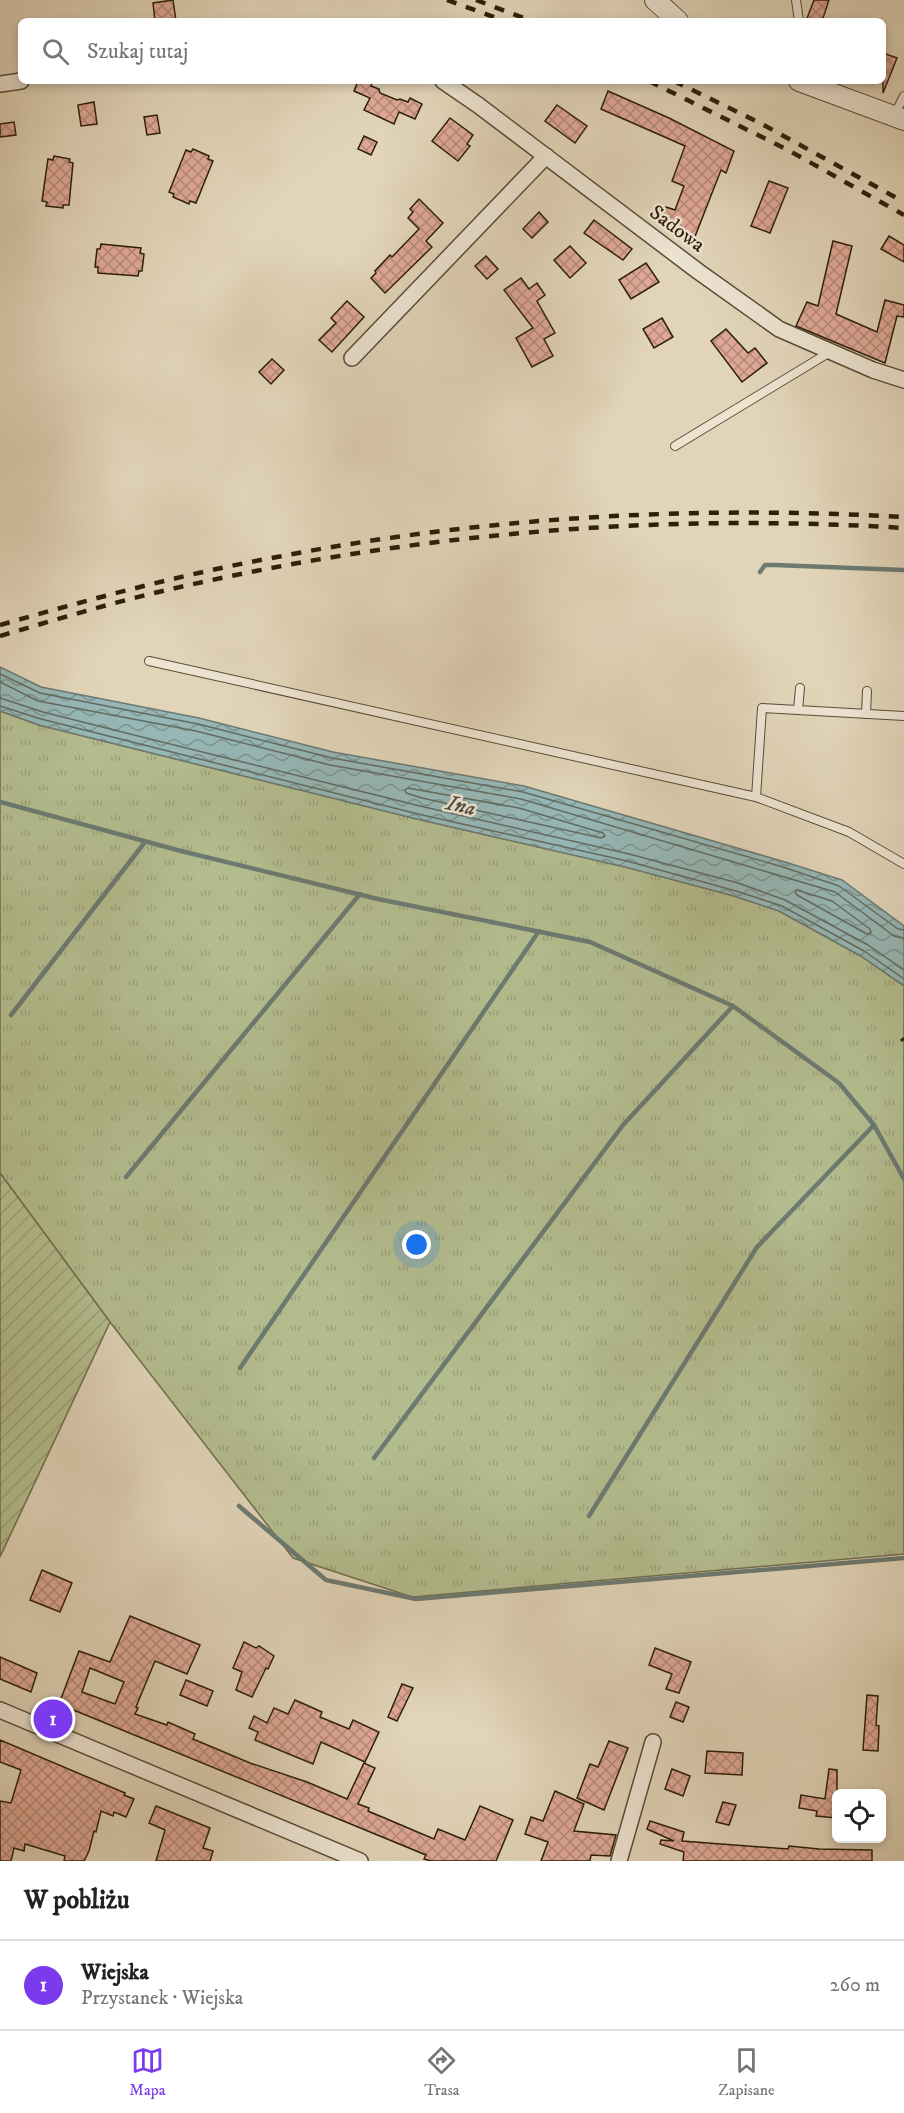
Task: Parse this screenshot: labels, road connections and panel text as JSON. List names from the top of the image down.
{
  "streets": {
    "street": ["Sadowa"]
  },
  "water": ["Ina"],
  "page": {
    "search": "Szukaj tutaj",
    "pins": "1",
    "heading": "W pobliżu",
    "list": [
      {
        "mark": "1",
        "name": "Wiejska",
        "note": "Przystanek · Wiejska",
        "value": "260 m"
      }
    ],
    "nav": ["Mapa", "Trasa", "Zapisane"]
  }
}
